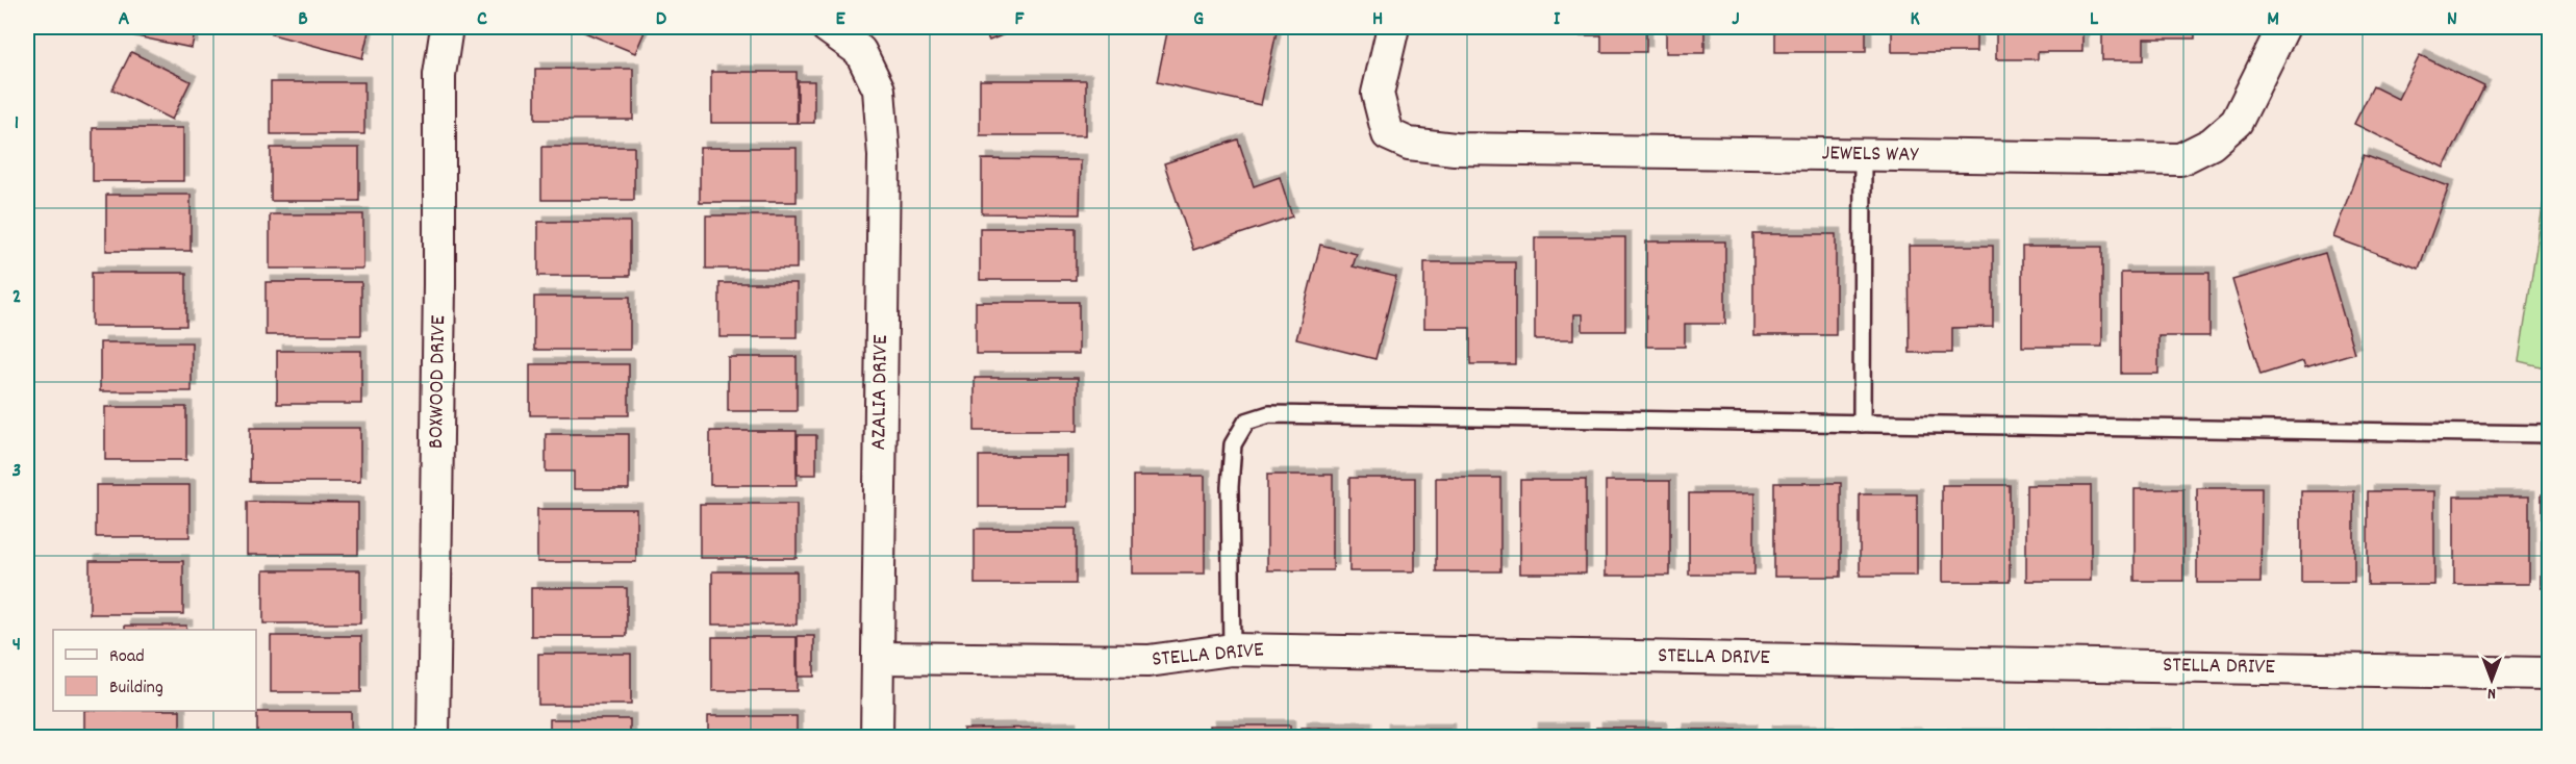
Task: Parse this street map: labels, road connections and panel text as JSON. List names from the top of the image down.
{
  "streets": {
    "street": [
      "JEWELS WAY",
      "BOXWOOD DRIVE",
      "AZALIA DRIVE",
      "STELLA DRIVE"
    ]
  },
  "crossings": [
    ["AZALIA DRIVE", "STELLA DRIVE"]
  ],
  "legend": ["Road", "Building"],
  "north": "bottom",
  "grid": {
    "columns": [
      "A",
      "B",
      "C",
      "D",
      "E",
      "F",
      "G",
      "H",
      "I",
      "J",
      "K",
      "L",
      "M",
      "N"
    ],
    "rows": [
      "1",
      "2",
      "3",
      "4"
    ]
  }
}
